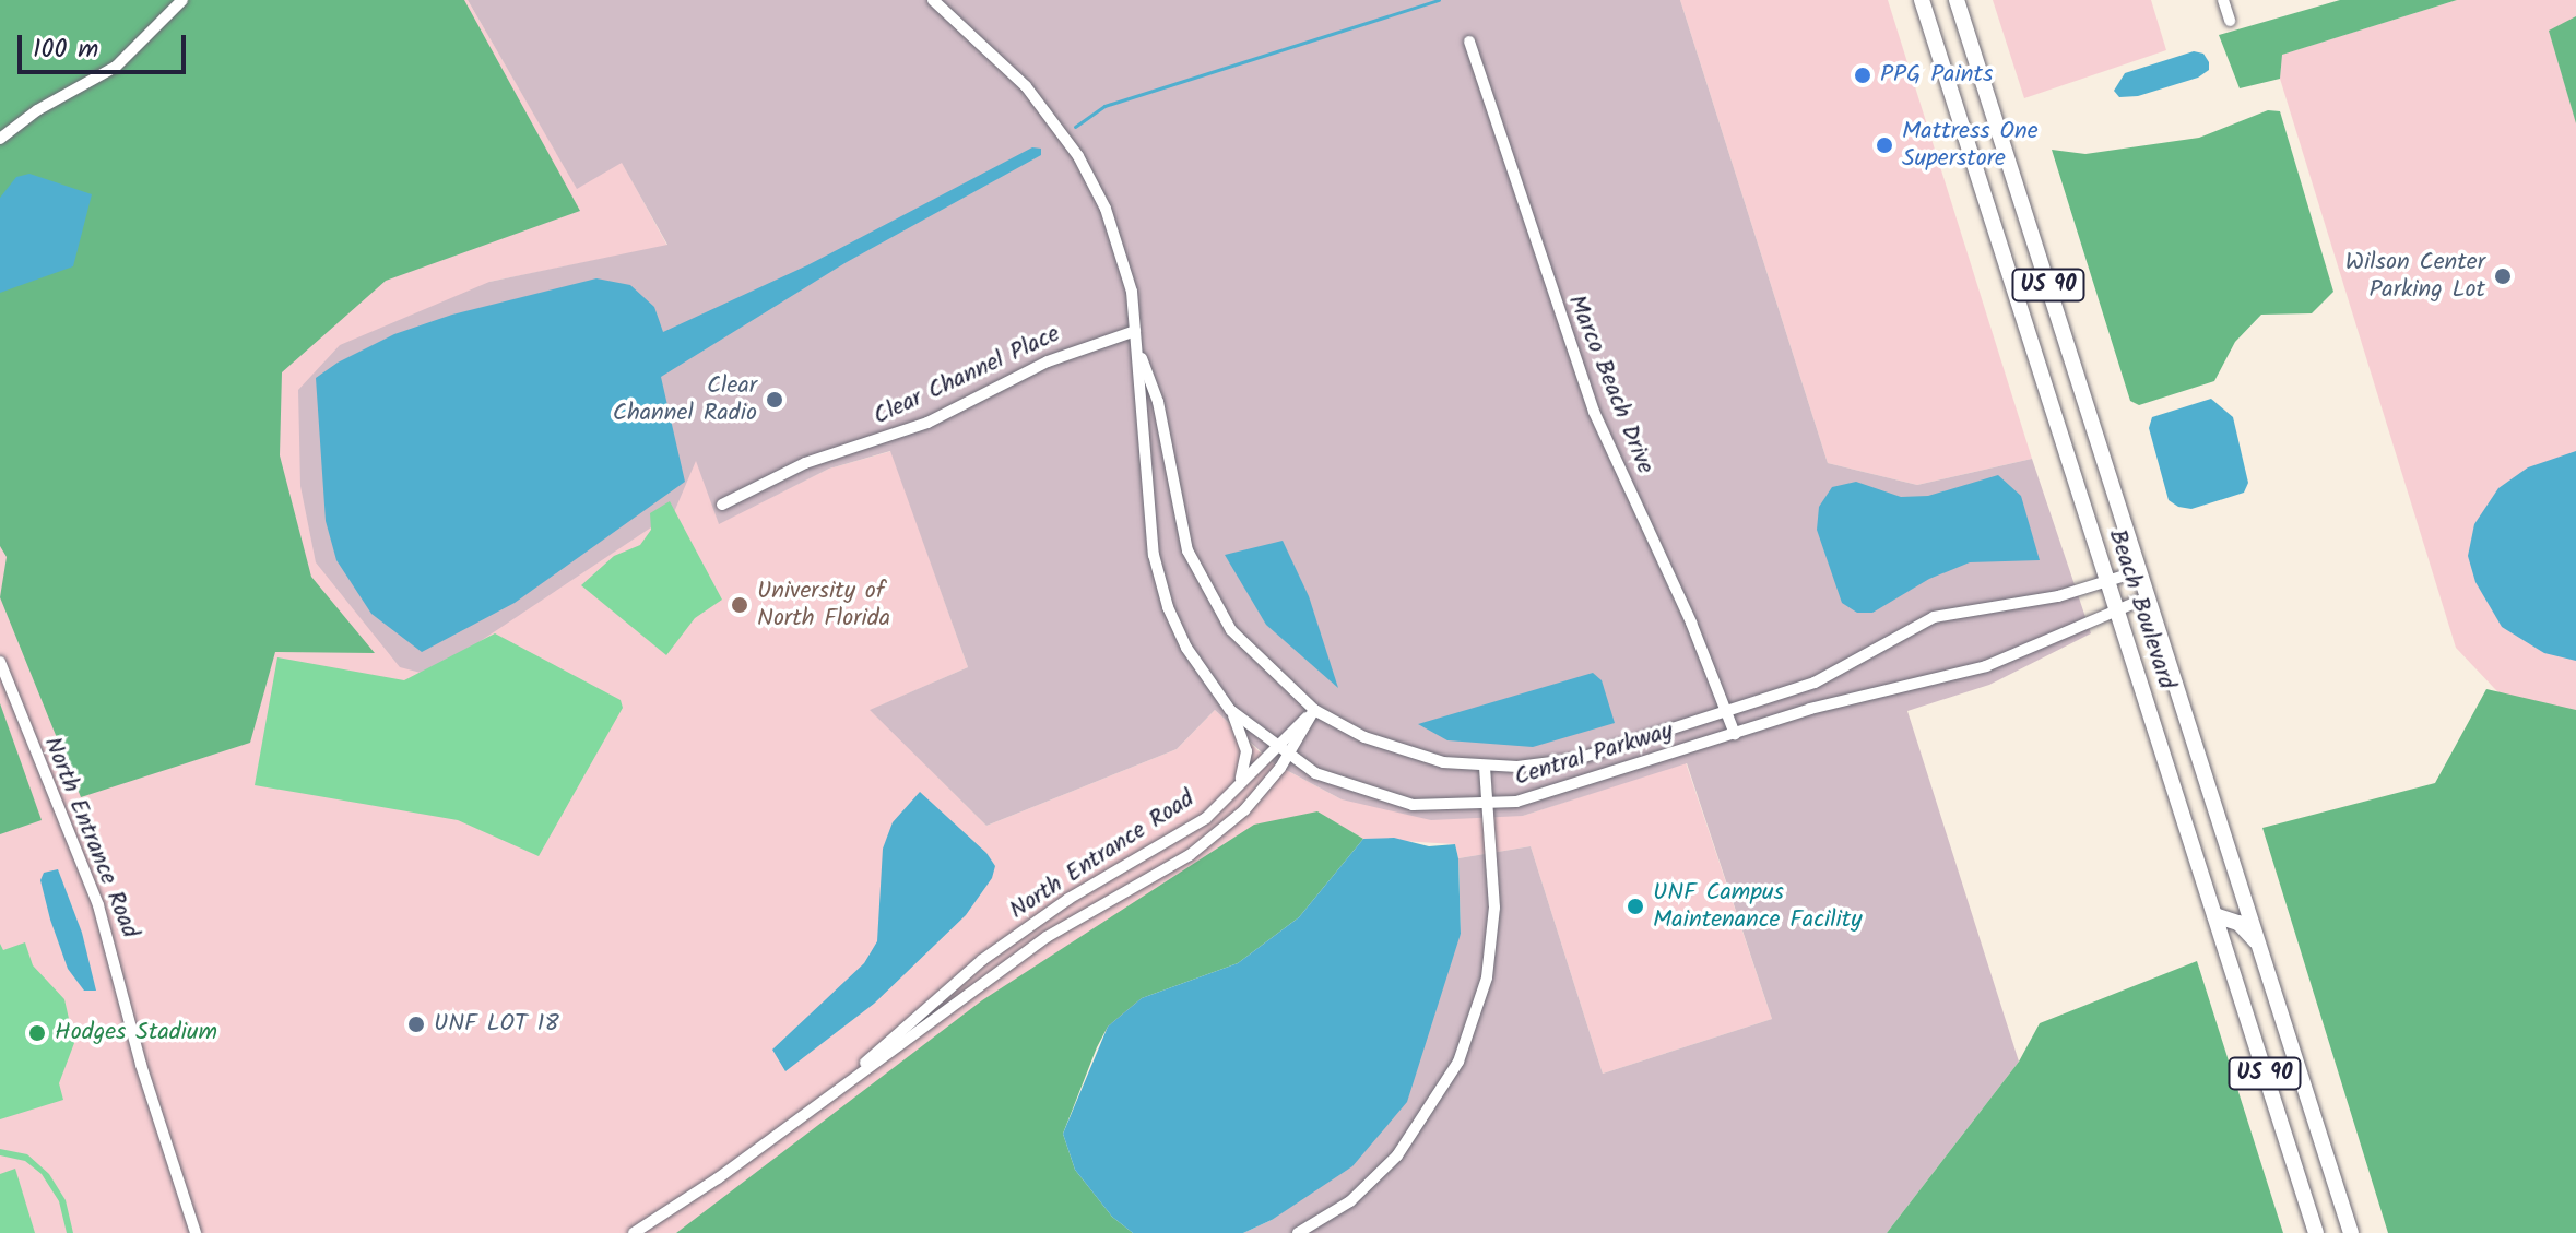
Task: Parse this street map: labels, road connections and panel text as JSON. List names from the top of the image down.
{
  "streets": {
    "highway": ["US 90", "Beach Boulevard"],
    "street": [
      "Clear Channel Place",
      "Marco Beach Drive",
      "Central Parkway",
      "North Entrance Road"
    ]
  },
  "crossings": [
    ["US 90", "Central Parkway"],
    ["Clear Channel Place", "Central Parkway"],
    ["Marco Beach Drive", "Central Parkway"],
    ["Beach Boulevard", "Central Parkway"],
    ["Central Parkway", "North Entrance Road"]
  ],
  "places": [
    "PPG Paints",
    "Mattress One Superstore",
    "Wilson Center Parking Lot",
    "Clear Channel Radio",
    "University of North Florida",
    "UNF Campus Maintenance Facility",
    "UNF LOT 18",
    "Hodges Stadium"
  ],
  "scale_bar": "100 m"
}
